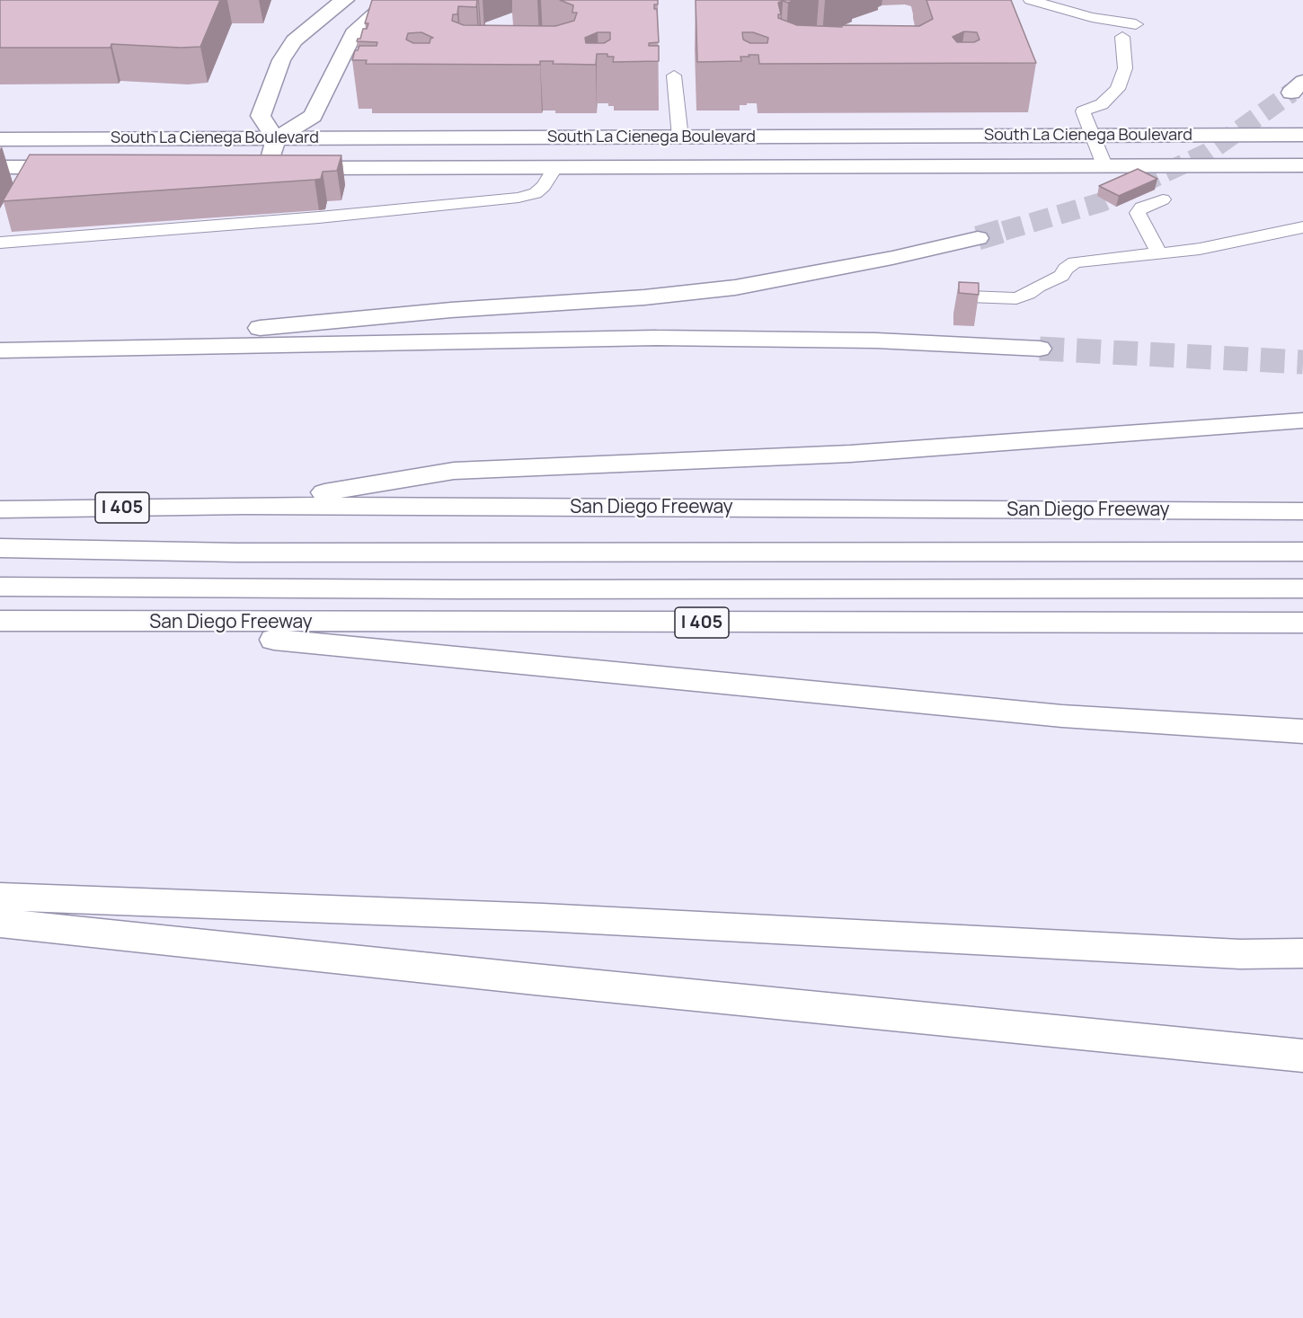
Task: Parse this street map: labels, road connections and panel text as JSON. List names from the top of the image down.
{
  "streets": {
    "main road": ["South La Cienega Boulevard", "I 405", "San Diego Freeway"]
  }
}
